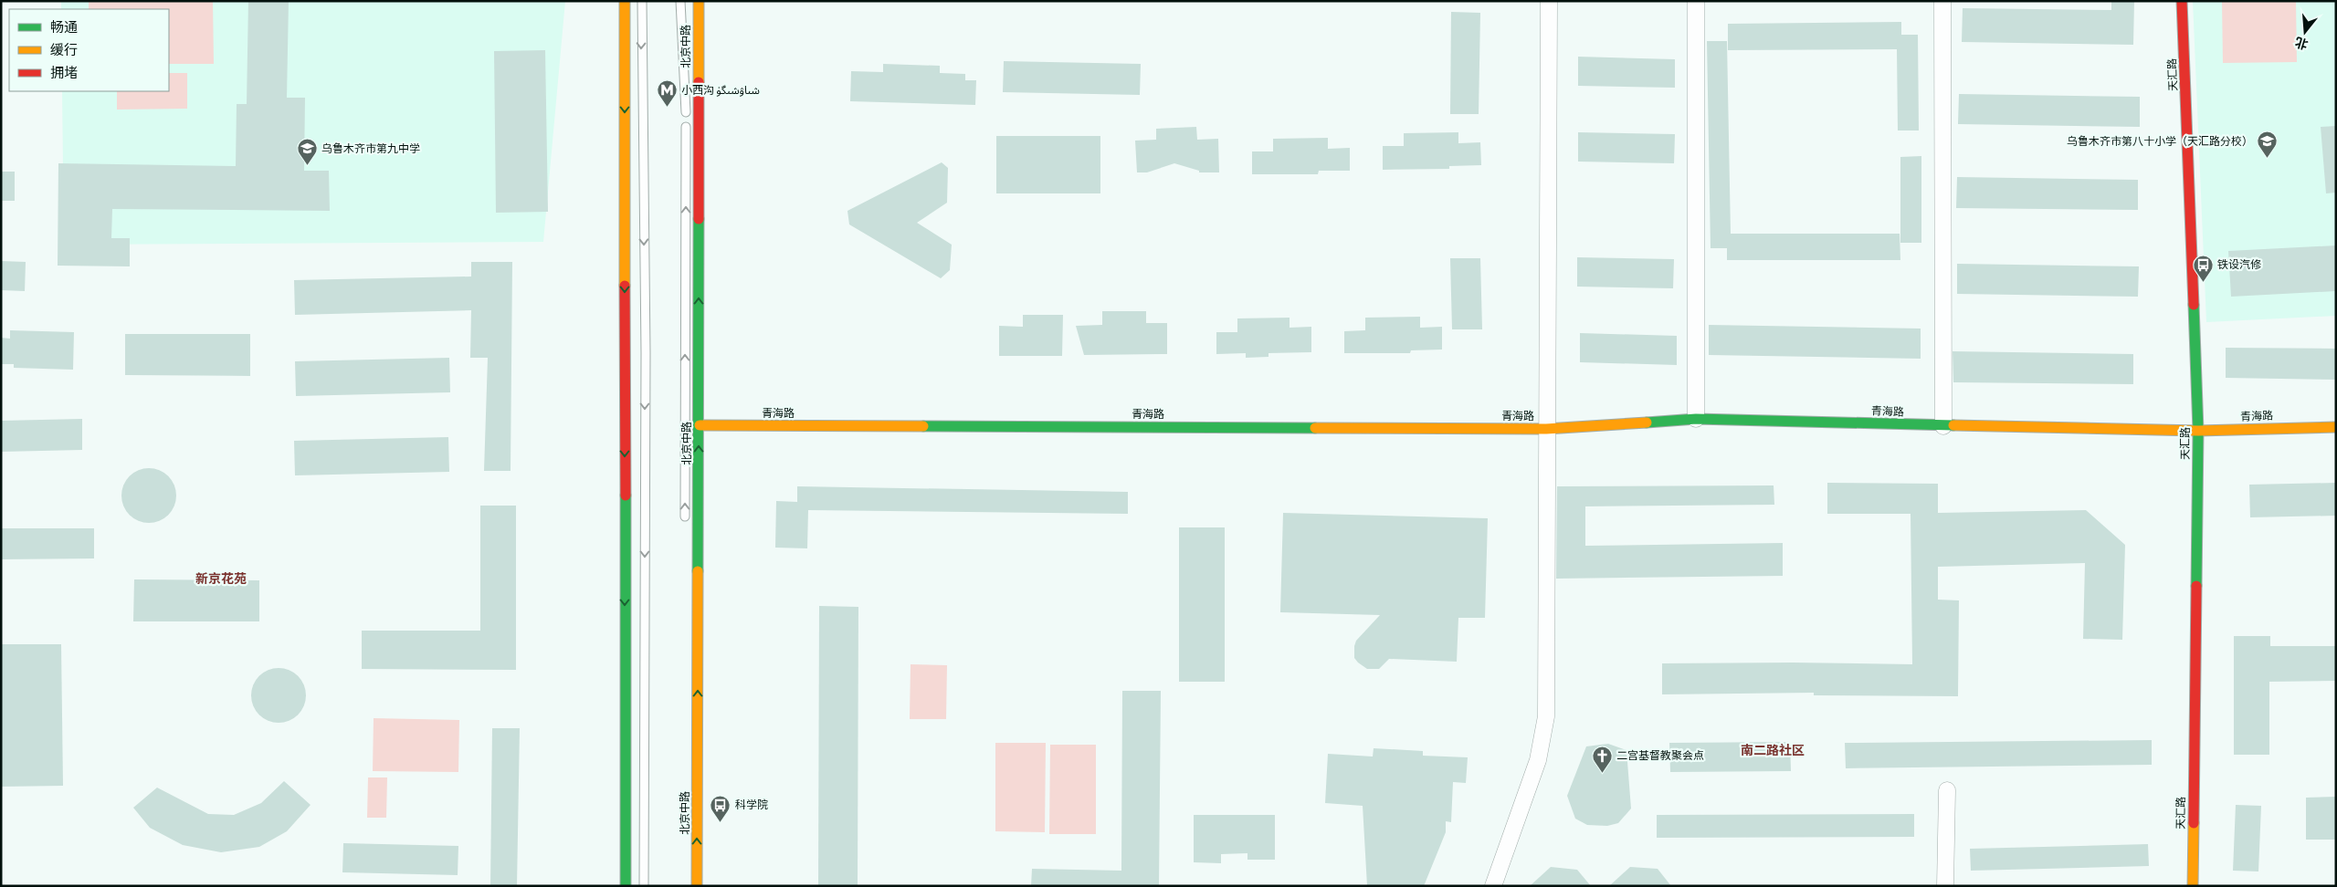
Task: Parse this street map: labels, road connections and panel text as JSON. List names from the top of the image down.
{
  "streets": {
    "street": ["北京中路", "天汇路", "青海路"]
  },
  "crossings": [
    ["北京中路", "青海路"],
    ["天汇路", "青海路"]
  ],
  "districts": ["新京花苑", "南二路社区"],
  "places": {
    "metro station": ["小西沟 شىاۋشىگۈ"],
    "school or university": ["乌鲁木齐市第八十小学（天汇路分校）", "乌鲁木齐市第九中学"],
    "bus stop": ["铁设汽修", "科学院"],
    "church": ["二宫基督教聚会点"]
  },
  "legend": ["畅通", "缓行", "拥堵"],
  "north": "bottom"
}
